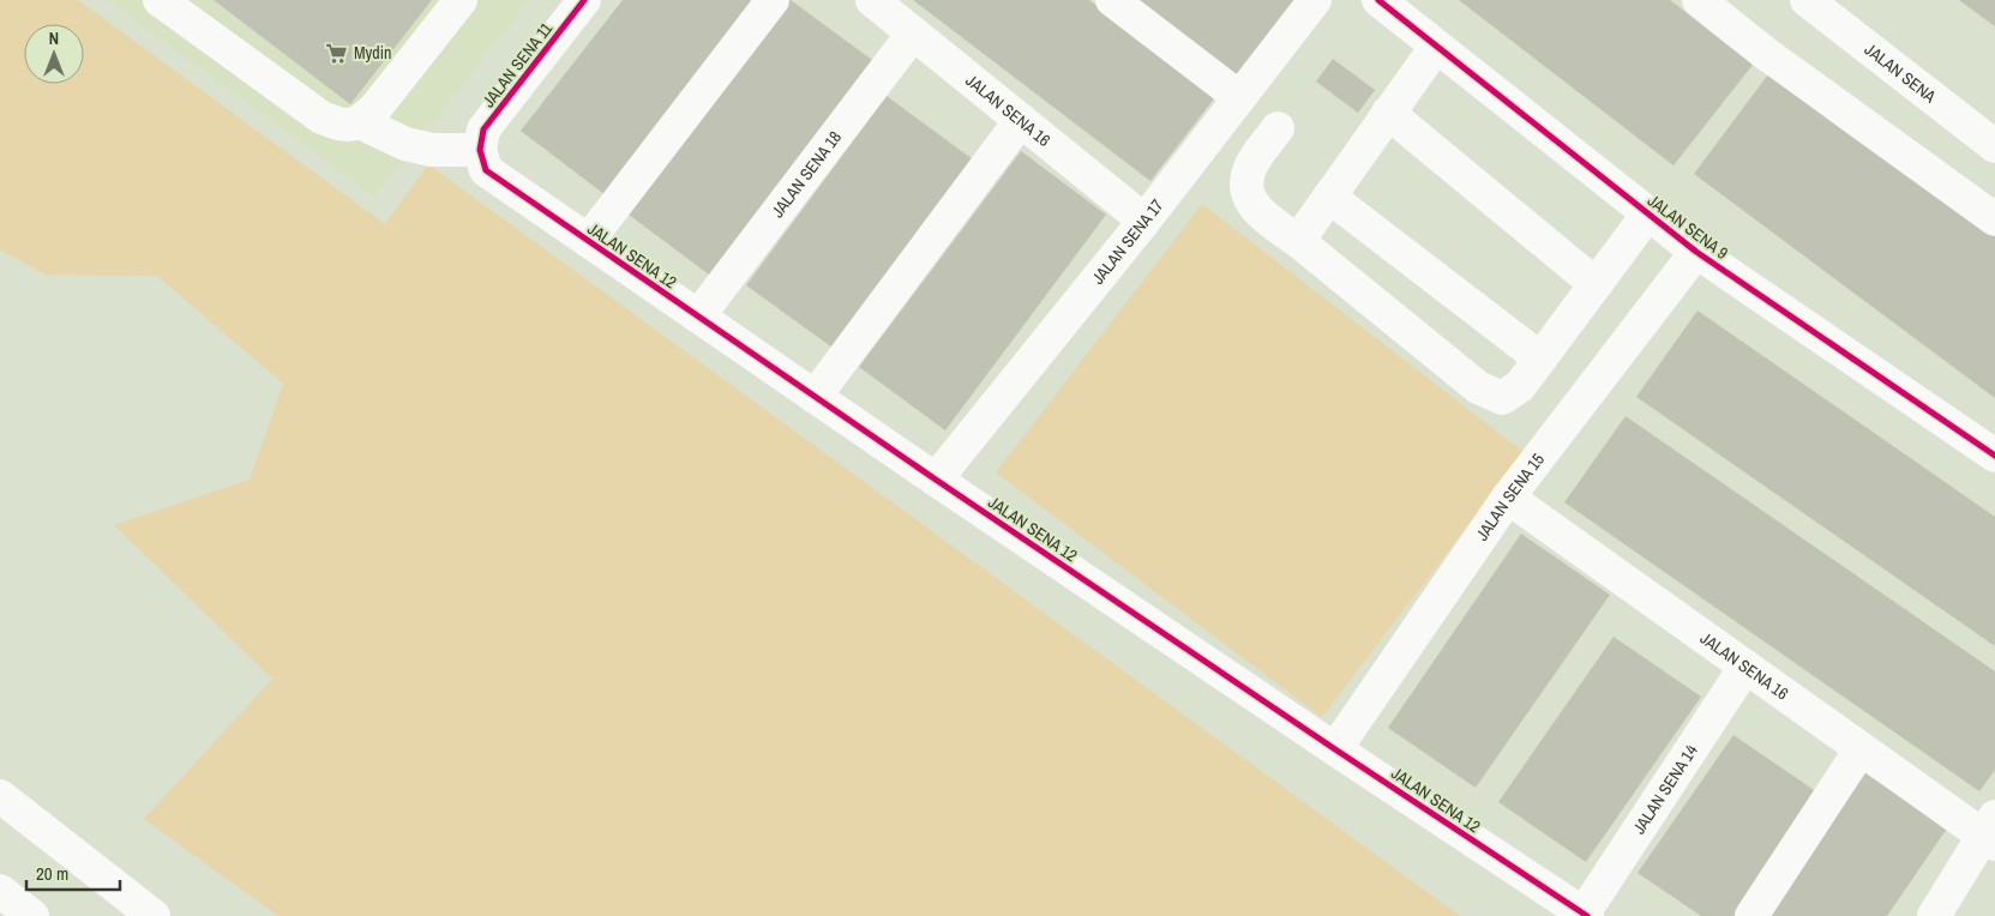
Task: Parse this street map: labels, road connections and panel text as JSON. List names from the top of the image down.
{
  "streets": {
    "street": [
      "JALAN SENA 11",
      "JALAN SENA",
      "JALAN SENA 16",
      "JALAN SENA 18",
      "JALAN SENA 9",
      "JALAN SENA 17",
      "JALAN SENA 12",
      "JALAN SENA 15",
      "JALAN SENA 14"
    ]
  },
  "crossings": [
    ["JALAN SENA 11", "JALAN SENA 12"],
    ["JALAN SENA 16", "JALAN SENA 18"],
    ["JALAN SENA 16", "JALAN SENA 17"],
    ["JALAN SENA 16", "JALAN SENA 15"],
    ["JALAN SENA 16", "JALAN SENA 14"],
    ["JALAN SENA 18", "JALAN SENA 12"],
    ["JALAN SENA 9", "JALAN SENA 15"],
    ["JALAN SENA 17", "JALAN SENA 12"],
    ["JALAN SENA 12", "JALAN SENA 15"],
    ["JALAN SENA 12", "JALAN SENA 14"]
  ],
  "places": {
    "supermarket": ["Mydin"]
  },
  "scale_bar": "20 m",
  "north": "top"
}
